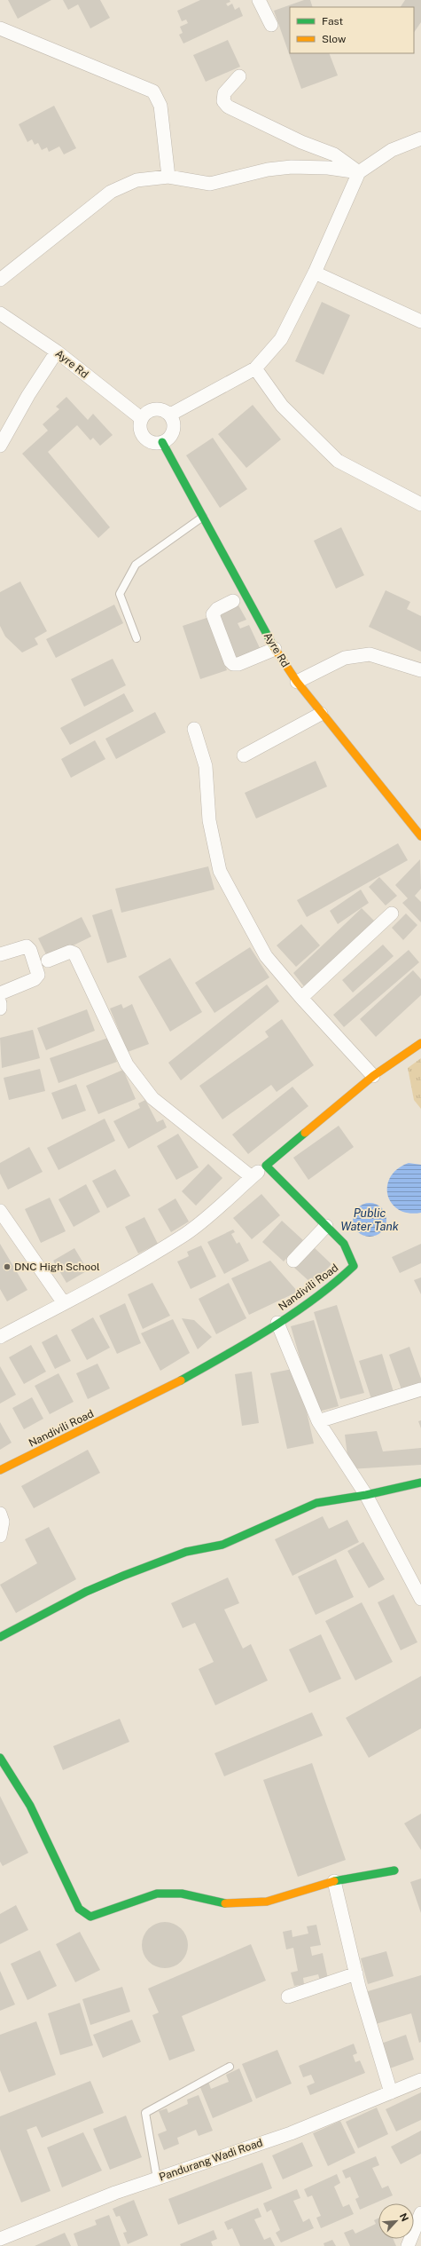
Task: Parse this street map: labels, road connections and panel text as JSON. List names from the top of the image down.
{
  "streets": {
    "street": ["Ayre Rd", "Nandivili Road", "Pandurang Wadi Road"]
  },
  "water": ["Public Water Tank"],
  "places": ["DNC High School"],
  "legend": ["Fast", "Slow"],
  "north": "top right"
}
